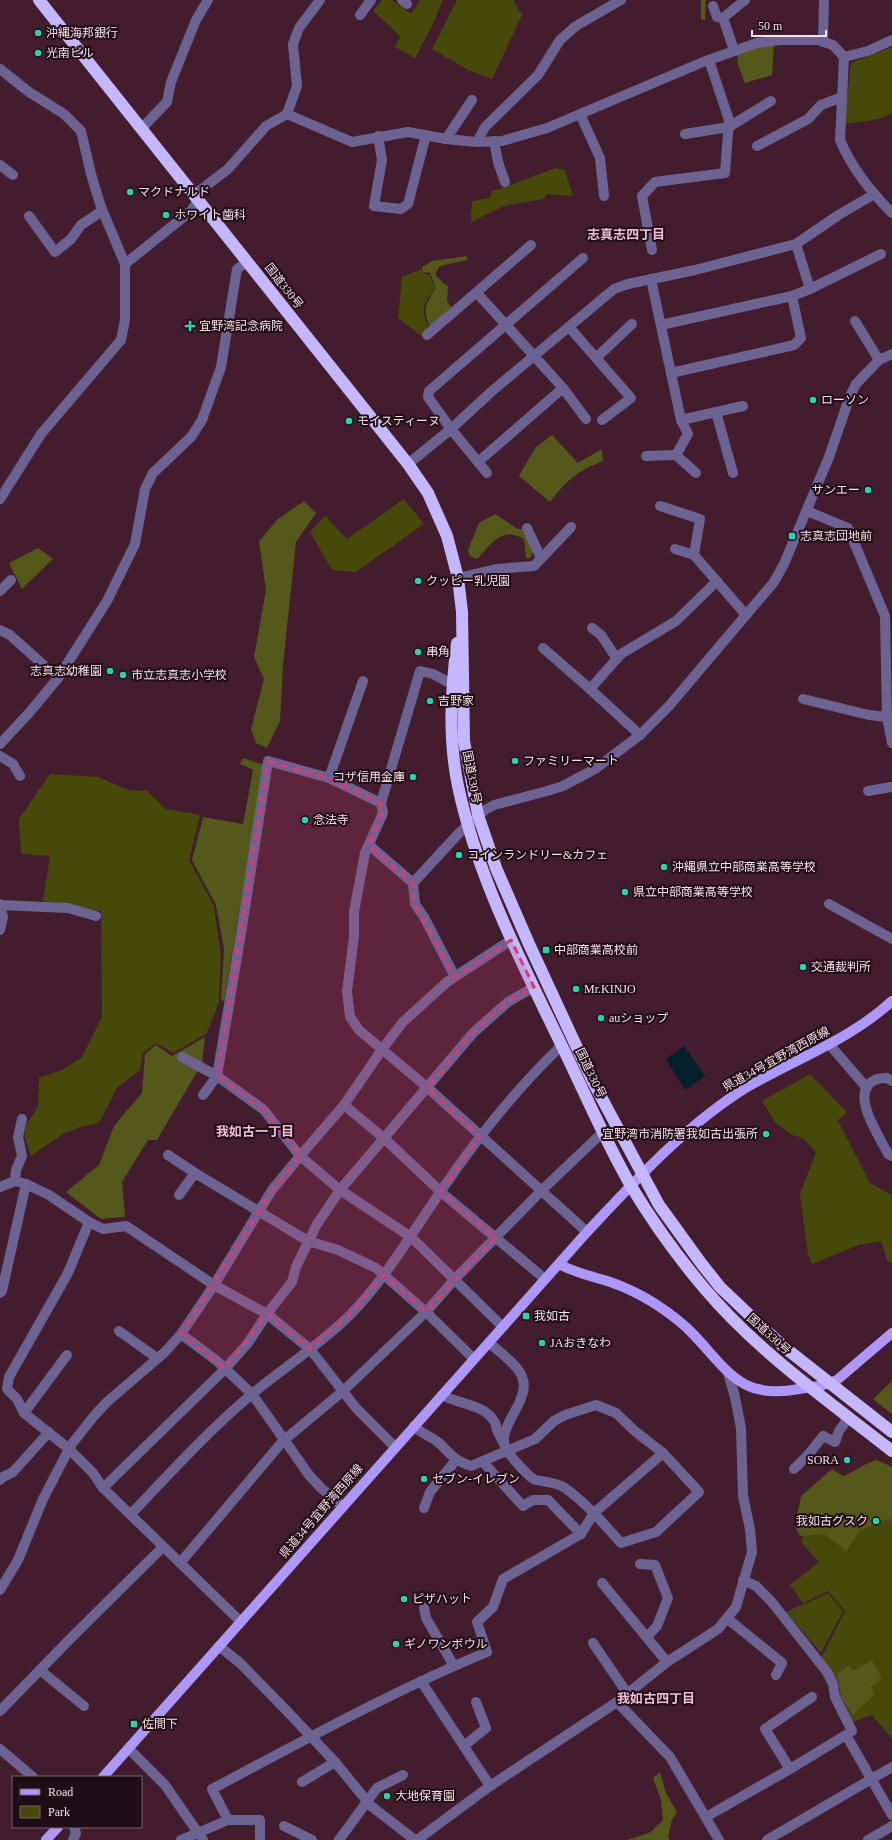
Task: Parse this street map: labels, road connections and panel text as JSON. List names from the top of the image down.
{
  "streets": {
    "highway": ["国道330号"],
    "main road": ["県道34号宜野湾西原線"]
  },
  "crossings": [
    ["国道330号", "県道34号宜野湾西原線"]
  ],
  "districts": ["志真志四丁目", "我如古一丁目", "我如古四丁目"],
  "places": {
    "other": [
      "沖縄海邦銀行",
      "光南ビル",
      "マクドナルド",
      "ホワイト歯科",
      "ローソン",
      "モイスティーヌ",
      "サンエー",
      "クッピー乳児園",
      "串角",
      "志真志幼稚園",
      "市立志真志小学校",
      "吉野家",
      "ファミリーマート",
      "コザ信用金庫",
      "念法寺",
      "コインランドリー&カフェ",
      "沖縄県立中部商業高等学校",
      "県立中部商業高等学校",
      "交通裁判所",
      "Mr.KINJO",
      "auショップ",
      "宜野湾市消防署我如古出張所",
      "JAおきなわ",
      "SORA",
      "セブン-イレブン",
      "我如古グスク",
      "ピザハット",
      "ギノワンボウル",
      "大地保育園"
    ],
    "health": ["宜野湾記念病院"],
    "transit": [
      "志真志団地前",
      "中部商業高校前",
      "我如古",
      "佐間下"
    ]
  },
  "legend": ["Road", "Park"],
  "scale_bar": "50 m"
}
